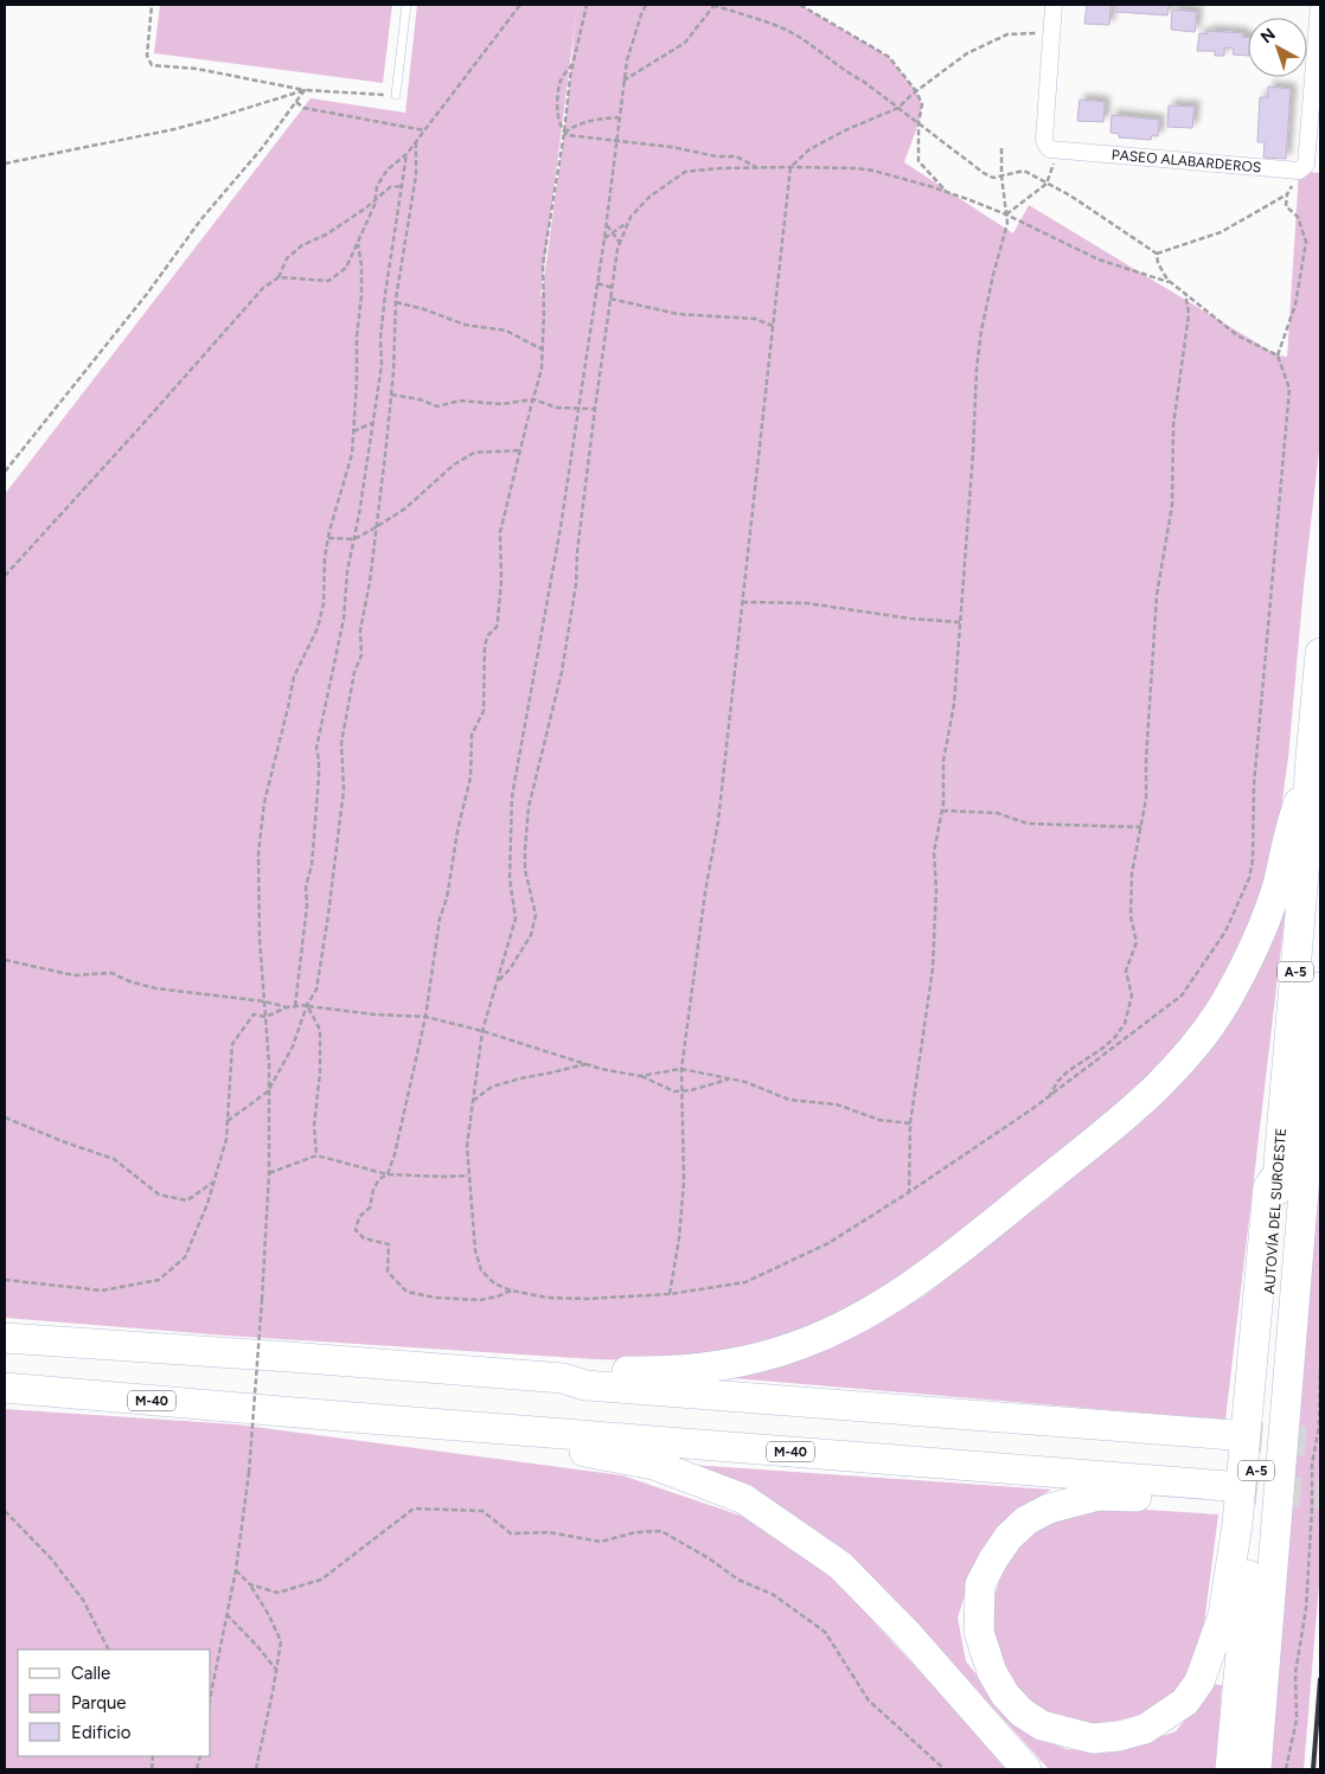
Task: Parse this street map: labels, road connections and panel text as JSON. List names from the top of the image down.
{
  "streets": {
    "highway": ["A-5", "AUTOVÍA DEL SUROESTE", "M-40"],
    "street": ["PASEO ALABARDEROS"]
  },
  "crossings": [
    ["AUTOVÍA DEL SUROESTE", "M-40"]
  ],
  "legend": ["Calle", "Parque", "Edificio"],
  "north": "top left"
}
